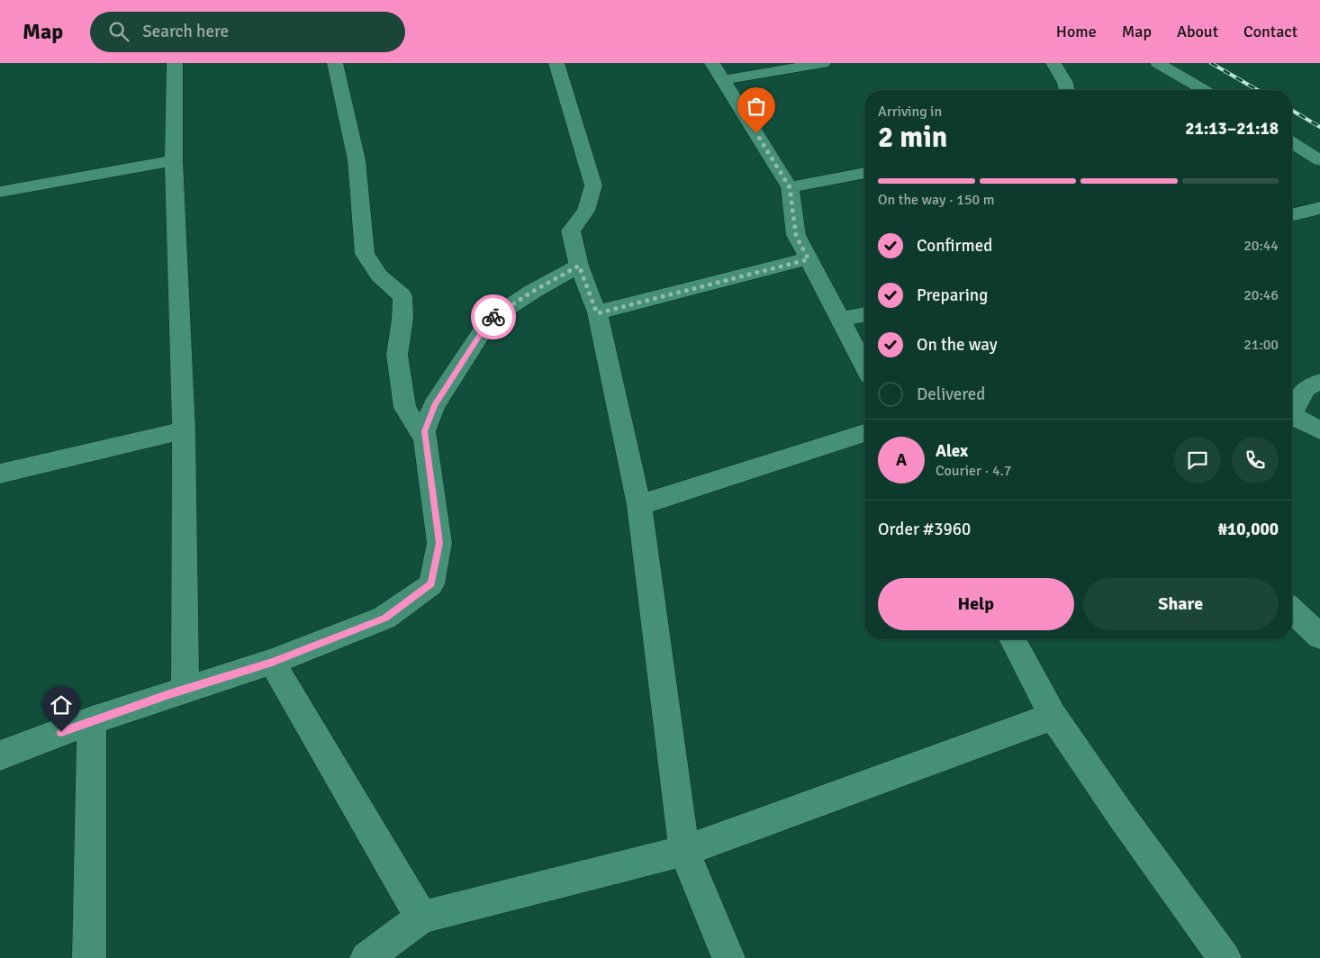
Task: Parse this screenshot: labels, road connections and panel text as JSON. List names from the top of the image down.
{
  "page": {
    "header": "Map",
    "search": "Search here",
    "nav": [
      "Home",
      "Map",
      "About",
      "Contact"
    ],
    "heading": ["2 min", "Arriving in", "21:13–21:18"],
    "panel": [
      "Alex",
      "Courier · 4.7",
      "Order #3960",
      "₦10,000"
    ],
    "bar": "On the way · 150 m",
    "list": [
      ["Confirmed", "20:44"],
      ["Preparing", "20:46"],
      ["On the way", "21:00"],
      "Delivered"
    ],
    "round": "A",
    "buttons": ["Help", "Share"]
  }
}
